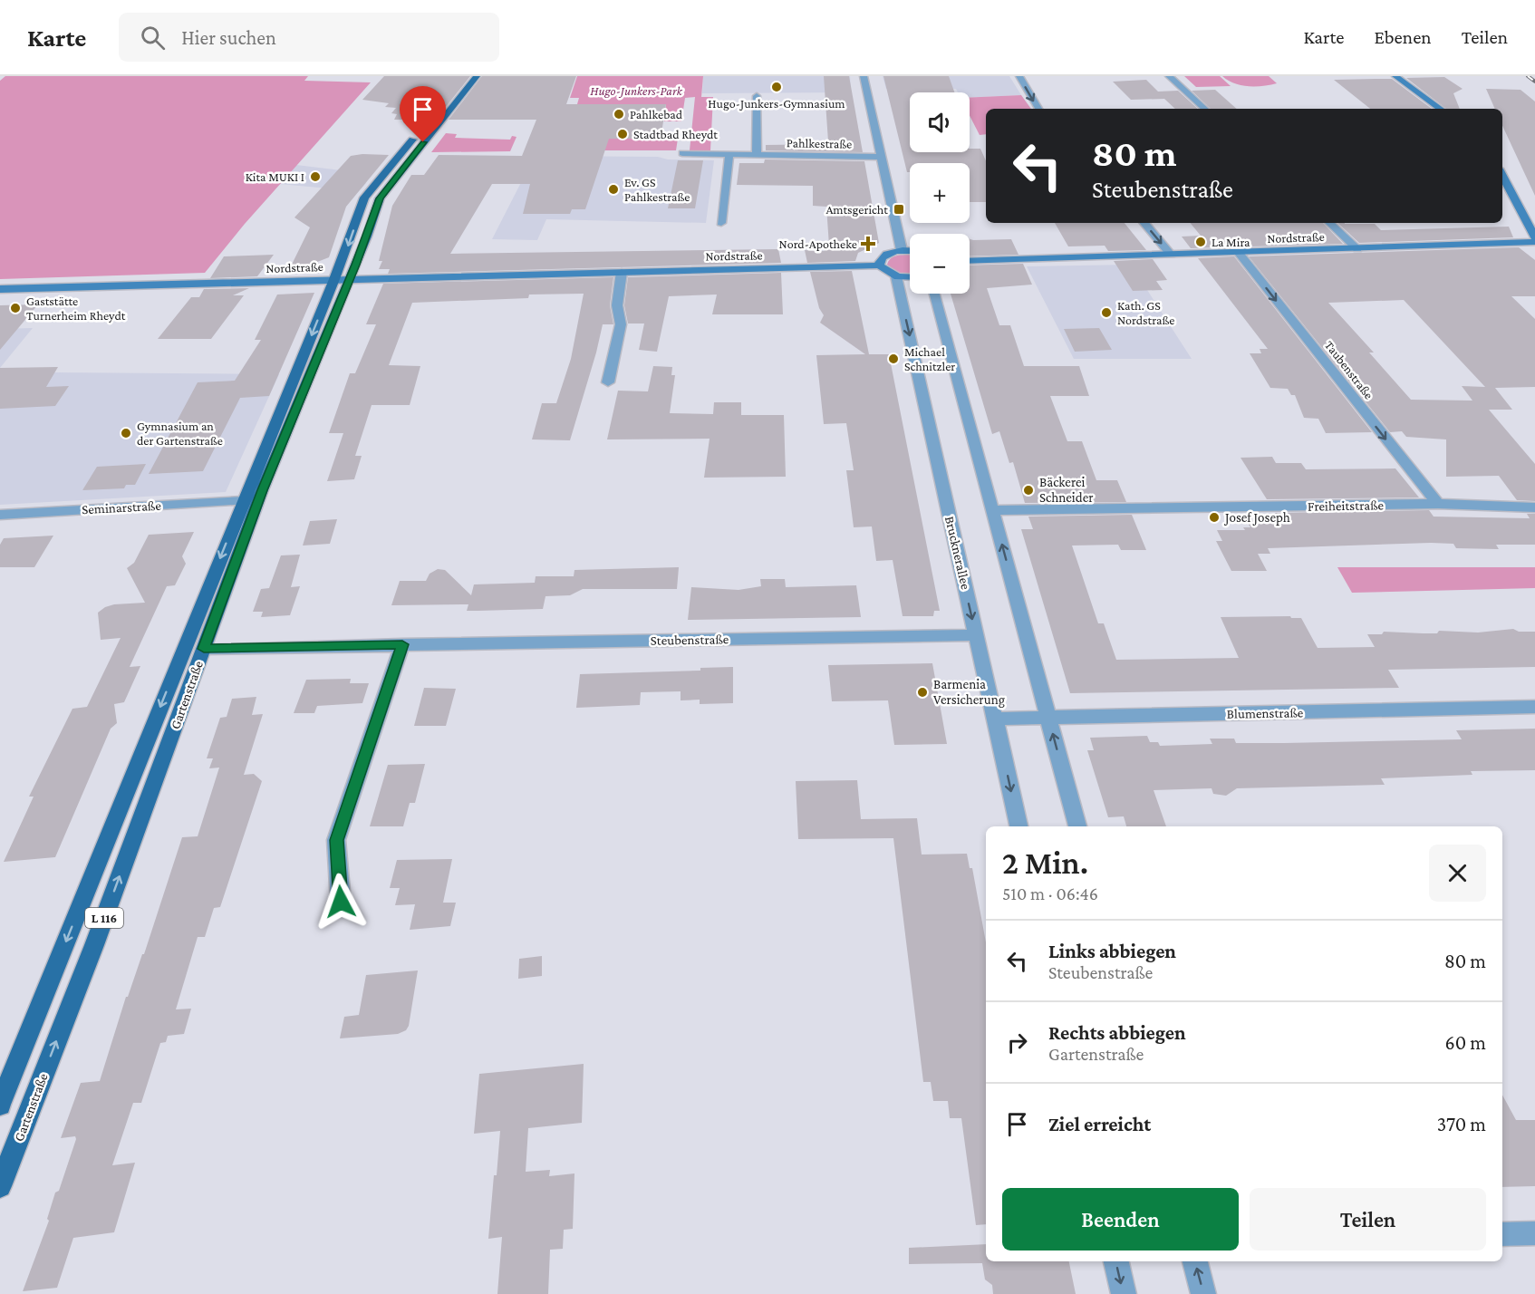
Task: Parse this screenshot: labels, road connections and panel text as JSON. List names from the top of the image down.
{
  "streets": {
    "main road": ["Gartenstraße", "L 116"],
    "street": [
      "Pahlkestraße",
      "Nordstraße",
      "Taubenstraße",
      "Freiheitstraße",
      "Seminarstraße",
      "Brucknerallee",
      "Steubenstraße",
      "Blumenstraße"
    ]
  },
  "crossings": [
    ["Nordstraße", "Taubenstraße"],
    ["Nordstraße", "Gartenstraße"],
    ["Taubenstraße", "Freiheitstraße"],
    ["Seminarstraße", "Gartenstraße"],
    ["Brucknerallee", "Steubenstraße"],
    ["Brucknerallee", "Blumenstraße"],
    ["Steubenstraße", "Gartenstraße"]
  ],
  "one_way": ["Taubenstraße"],
  "parks": ["Hugo-Junkers-Park"],
  "places": {
    "other": [
      "Hugo-Junkers-Gymnasium",
      "Pahlkebad",
      "Stadtbad Rheydt",
      "Kita MUKI I",
      "Ev. GS Pahlkestraße",
      "La Mira",
      "Gaststätte Turnerheim Rheydt",
      "Kath. GS Nordstraße",
      "Michael Schnitzler",
      "Gymnasium an der Gartenstraße",
      "Bäckerei Schneider",
      "Josef Joseph",
      "Barmenia Versicherung"
    ],
    "transit": ["Amtsgericht"],
    "health": ["Nord-Apotheke"]
  },
  "page": {
    "header": "Karte",
    "search": "Hier suchen",
    "nav": ["Karte", "Ebenen", "Teilen"],
    "map_buttons": ["+", "−"],
    "turn": ["80 m", "Steubenstraße"],
    "heading": ["2 Min.", "510 m · 06:46"],
    "list": [
      {
        "name": "Links abbiegen",
        "note": "Steubenstraße",
        "value": "80 m"
      },
      {
        "name": "Rechts abbiegen",
        "note": "Gartenstraße",
        "value": "60 m"
      },
      {
        "name": "Ziel erreicht",
        "value": "370 m"
      }
    ],
    "buttons": ["Beenden", "Teilen"]
  }
}
